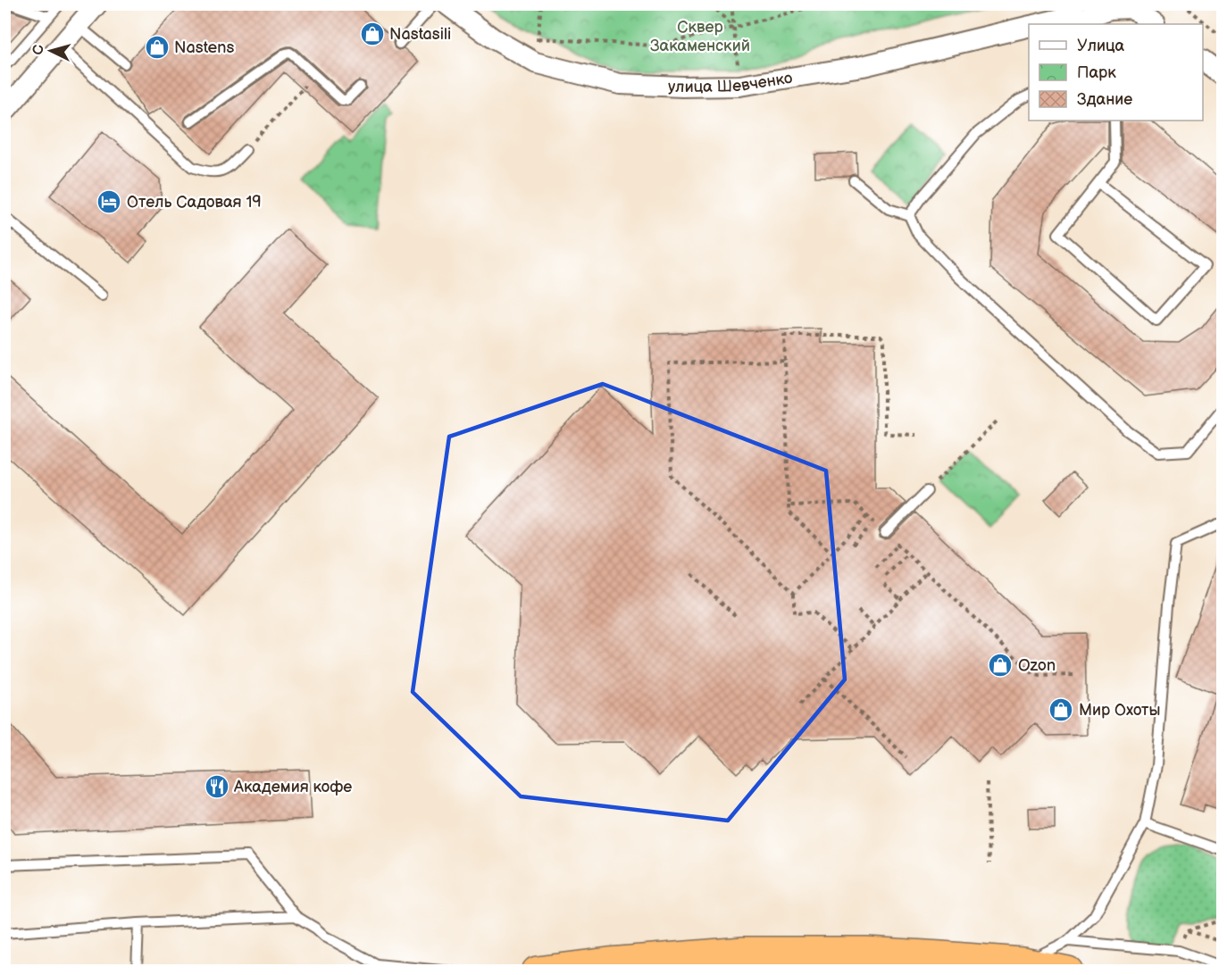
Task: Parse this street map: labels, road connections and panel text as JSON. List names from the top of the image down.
{
  "streets": {
    "street": ["улица Шевченко"]
  },
  "parks": ["Сквер Закаменский"],
  "places": {
    "shop": [
      "Nastasili",
      "Nastens",
      "Ozon",
      "Мир Охоты"
    ],
    "hotel": ["Отель Садовая 19"],
    "restaurant": ["Академия кофе"]
  },
  "legend": ["Улица", "Парк", "Здание"],
  "north": "left"
}
